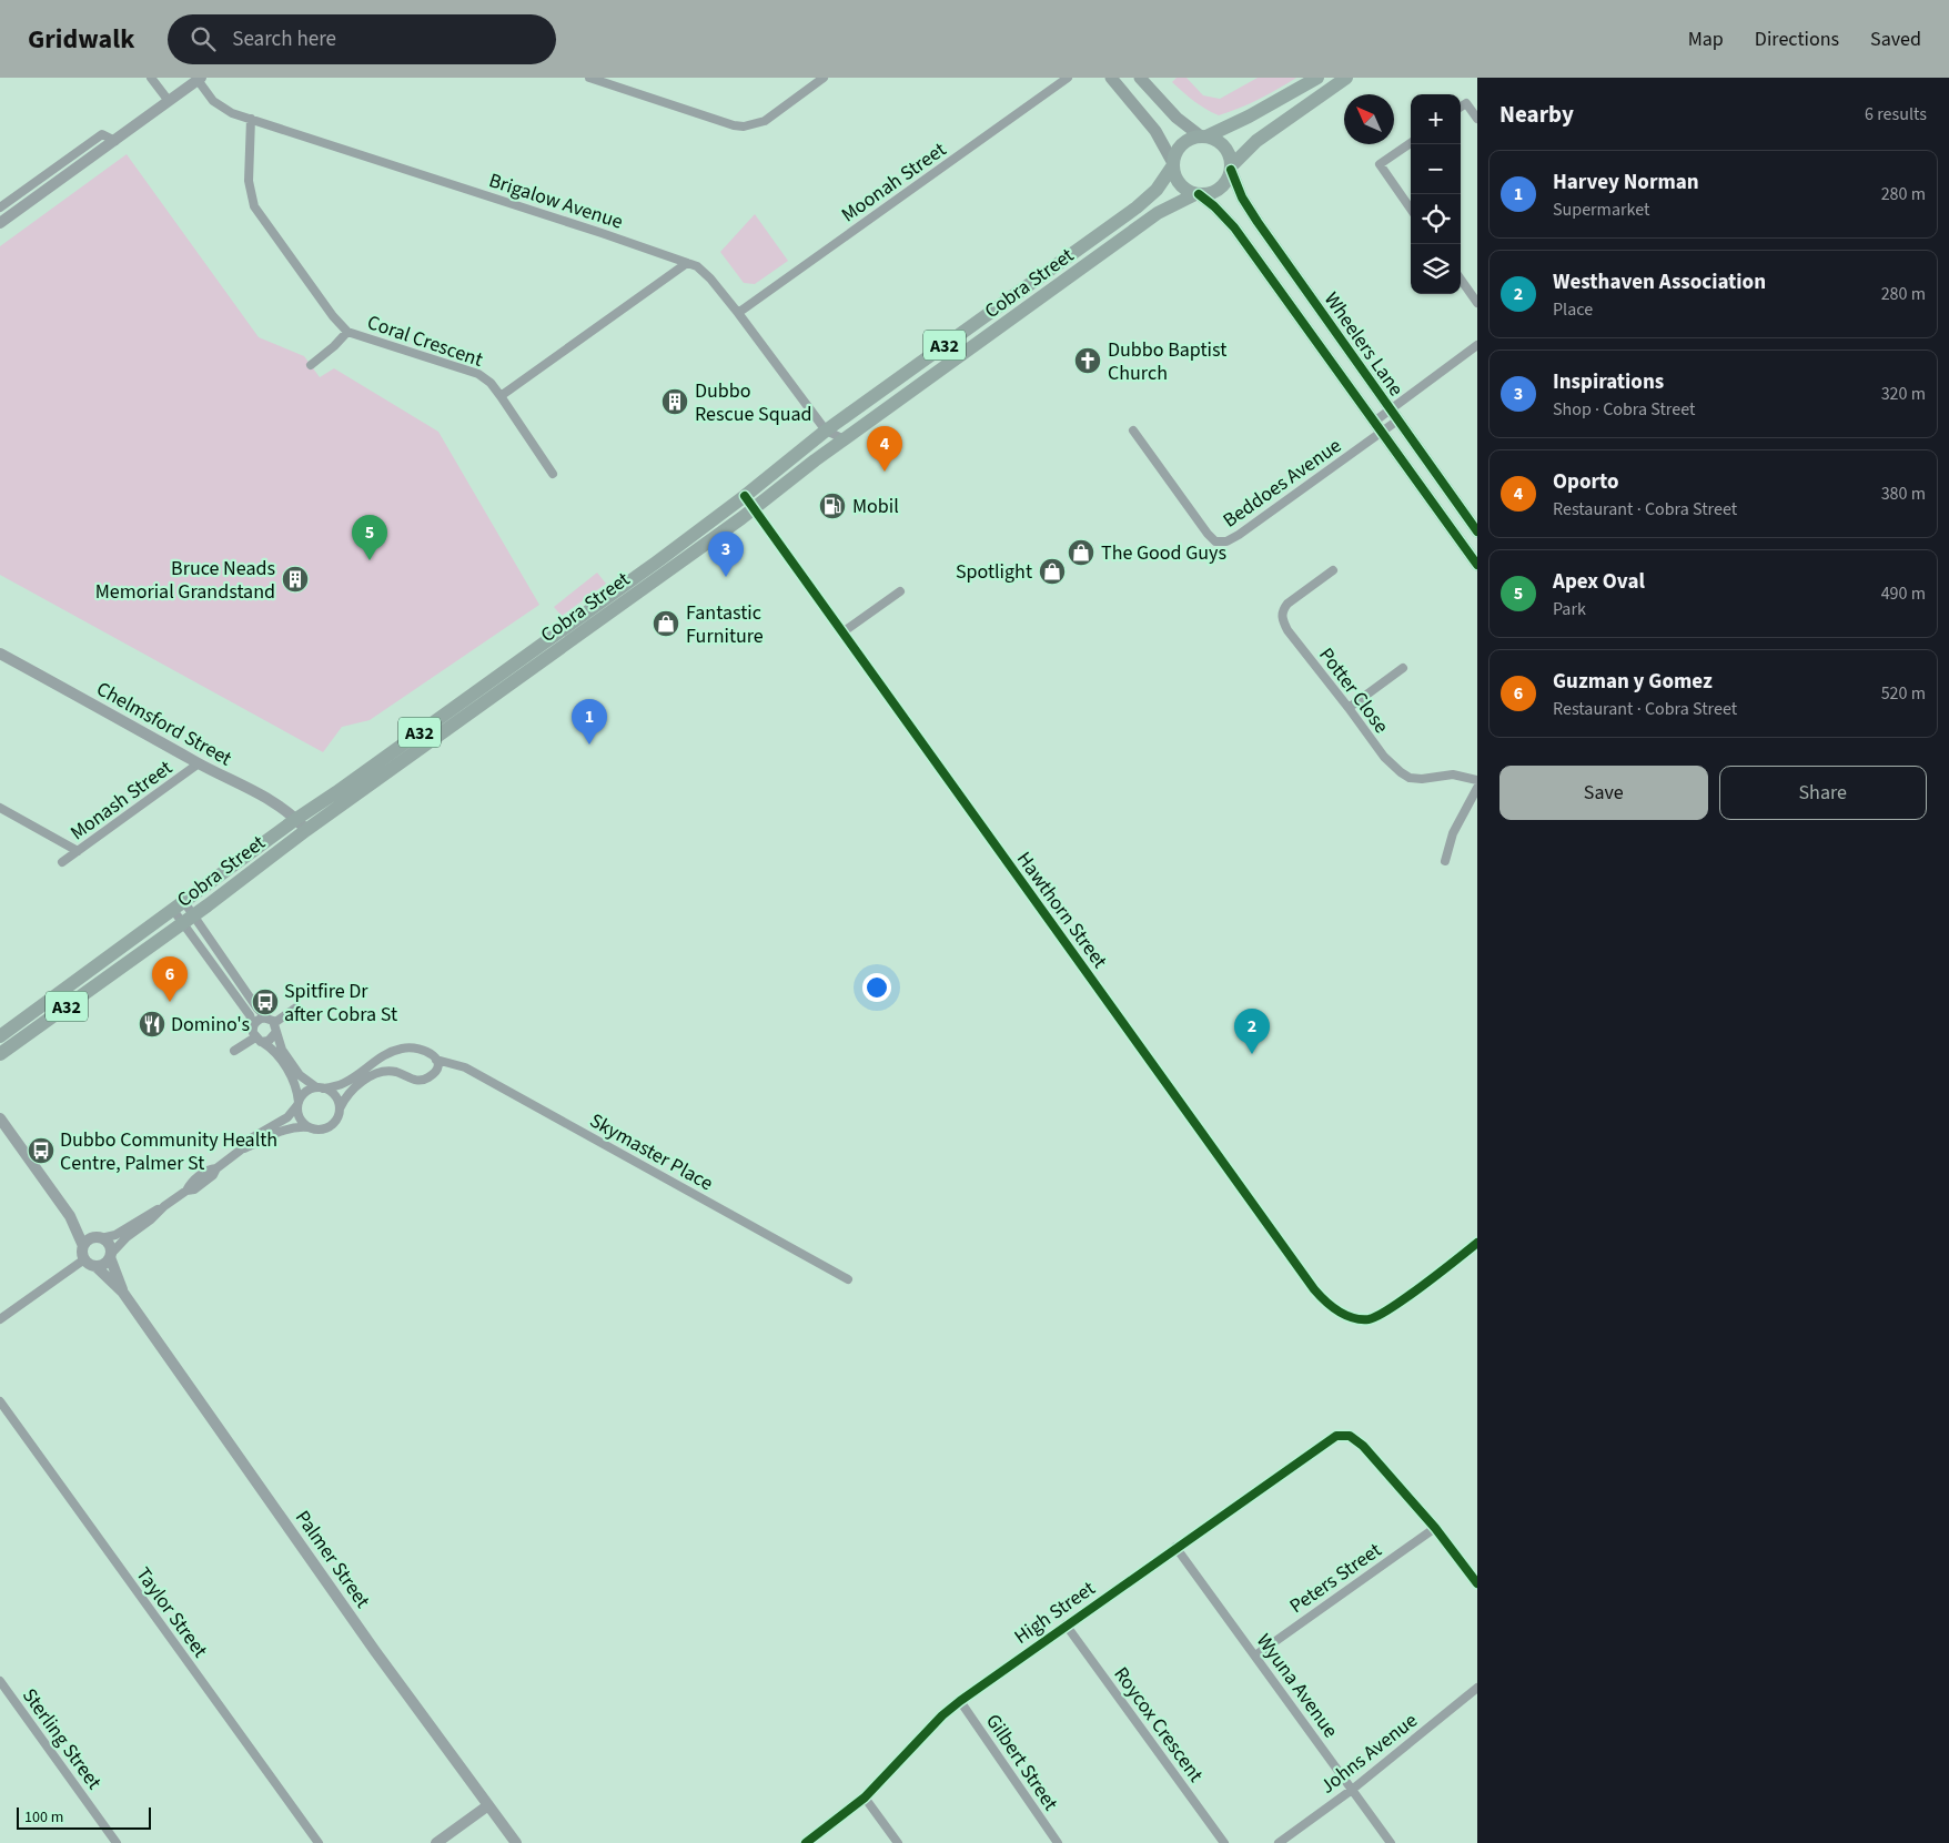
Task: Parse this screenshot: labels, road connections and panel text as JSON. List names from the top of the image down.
{
  "streets": {
    "highway": ["Cobra Street", "A32"],
    "main road": ["Wheelers Lane"],
    "street": [
      "Moonah Street",
      "Brigalow Avenue",
      "Coral Crescent",
      "Beddoes Avenue",
      "Potter Close",
      "Chelmsford Street",
      "Monash Street",
      "Hawthorn Street",
      "Skymaster Place",
      "Palmer Street",
      "Peters Street",
      "Taylor Street",
      "High Street",
      "Wyuna Avenue",
      "Roycox Crescent",
      "Sterling Street",
      "Johns Avenue",
      "Gilbert Street"
    ]
  },
  "crossings": [
    ["Moonah Street", "Brigalow Avenue"],
    ["Brigalow Avenue", "Cobra Street"],
    ["Brigalow Avenue", "Coral Crescent"],
    ["Cobra Street", "Wheelers Lane"],
    ["Cobra Street", "A32"],
    ["Cobra Street", "Chelmsford Street"],
    ["Cobra Street", "Hawthorn Street"],
    ["Wheelers Lane", "A32"],
    ["Wheelers Lane", "Beddoes Avenue"],
    ["Chelmsford Street", "Monash Street"],
    ["Peters Street", "High Street"],
    ["Peters Street", "Wyuna Avenue"],
    ["High Street", "Wyuna Avenue"],
    ["High Street", "Roycox Crescent"],
    ["High Street", "Gilbert Street"],
    ["Wyuna Avenue", "Johns Avenue"]
  ],
  "places": {
    "church": ["Dubbo Baptist Church"],
    "building": ["Dubbo Rescue Squad", "Bruce Neads Memorial Grandstand"],
    "fuel station": ["Mobil"],
    "shop": ["The Good Guys", "Spotlight", "Fantastic Furniture"],
    "bus stop": ["Spitfire Dr after Cobra St", "Dubbo Community Health Centre, Palmer St"],
    "restaurant": ["Domino's"]
  },
  "scale_bar": "100 m",
  "north": "top left",
  "page": {
    "header": "Gridwalk",
    "search": "Search here",
    "nav": ["Map", "Directions", "Saved"],
    "heading": ["Nearby", "6 results"],
    "map_buttons": ["+", "−"],
    "list": [
      {
        "mark": "1",
        "name": "Harvey Norman",
        "note": "Supermarket",
        "value": "280 m"
      },
      {
        "mark": "2",
        "name": "Westhaven Association",
        "note": "Place",
        "value": "280 m"
      },
      {
        "mark": "3",
        "name": "Inspirations",
        "note": "Shop · Cobra Street",
        "value": "320 m"
      },
      {
        "mark": "4",
        "name": "Oporto",
        "note": "Restaurant · Cobra Street",
        "value": "380 m"
      },
      {
        "mark": "5",
        "name": "Apex Oval",
        "note": "Park",
        "value": "490 m"
      },
      {
        "mark": "6",
        "name": "Guzman y Gomez",
        "note": "Restaurant · Cobra Street",
        "value": "520 m"
      }
    ],
    "pins": [
      "4",
      "5",
      "3",
      "1",
      "6",
      "2"
    ],
    "buttons": ["Save", "Share"],
    "scale": "100 m"
  }
}
